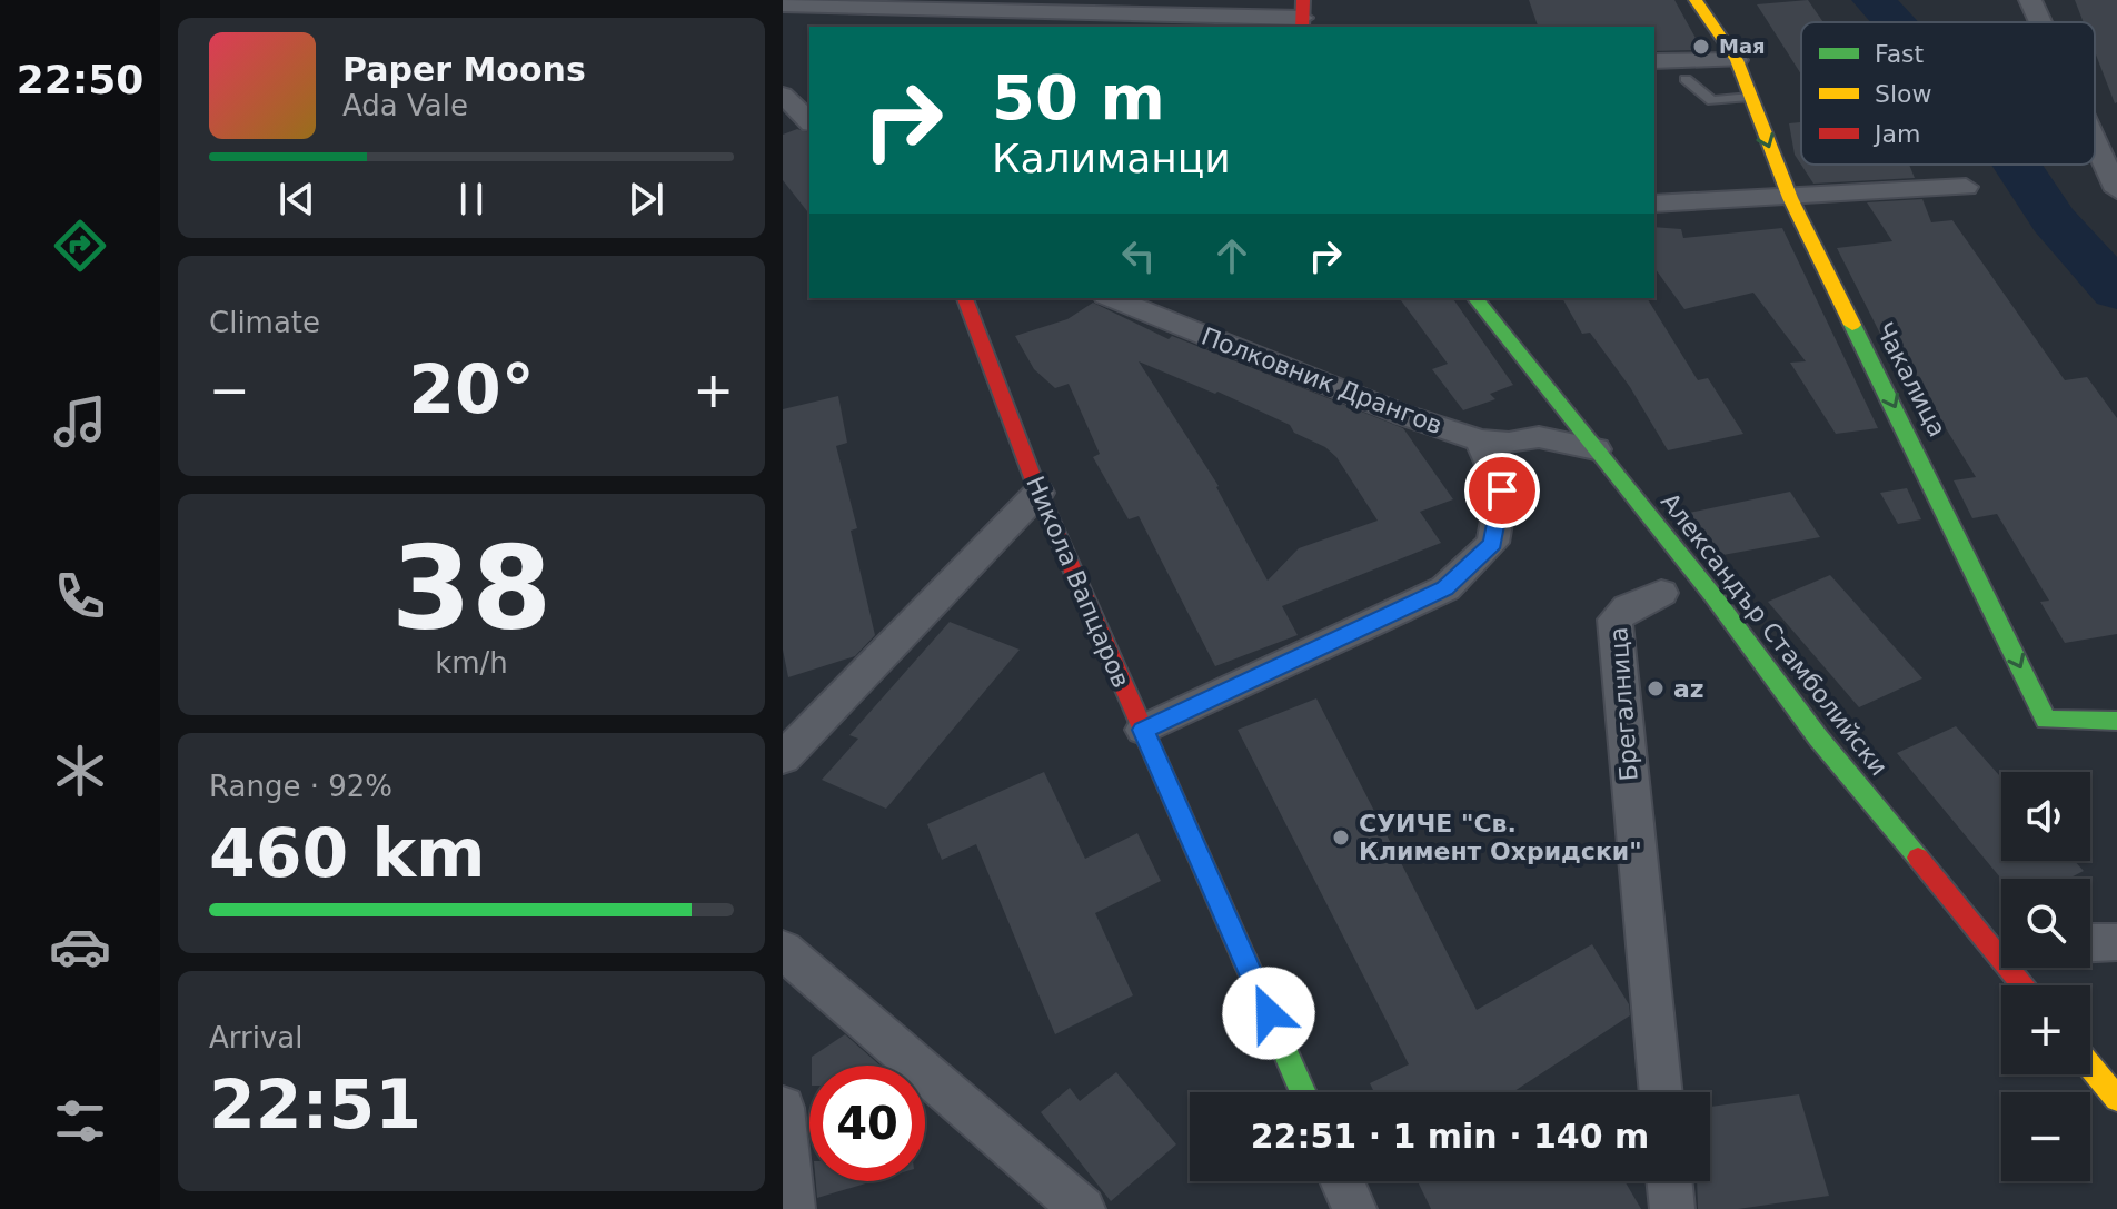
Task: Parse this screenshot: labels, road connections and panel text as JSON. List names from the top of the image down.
{
  "streets": {
    "street": [
      "Чакалица",
      "Полковник Дрангов",
      "Никола Вапцаров",
      "Александър Стамболийски",
      "Брегалница"
    ]
  },
  "crossings": [
    ["Полковник Дрангов", "Александър Стамболийски"]
  ],
  "one_way": ["Чакалица"],
  "places": ["Мая", "az", "СУИЧЕ \"Св. Климент Охридски\""],
  "legend": ["Fast", "Slow", "Jam"],
  "page": {
    "tabs": "22:50",
    "turn": ["50 m", "Калиманци"],
    "song": ["Paper Moons", "Ada Vale"],
    "tile": [
      "Climate",
      ["38", "km/h"],
      ["Range · 92%", "460 km"],
      ["Arrival", "22:51"]
    ],
    "heat": ["−", "20°", "+"],
    "map_buttons": ["+", "−"],
    "limit": "40",
    "trip": "22:51 · 1 min · 140 m"
  }
}
